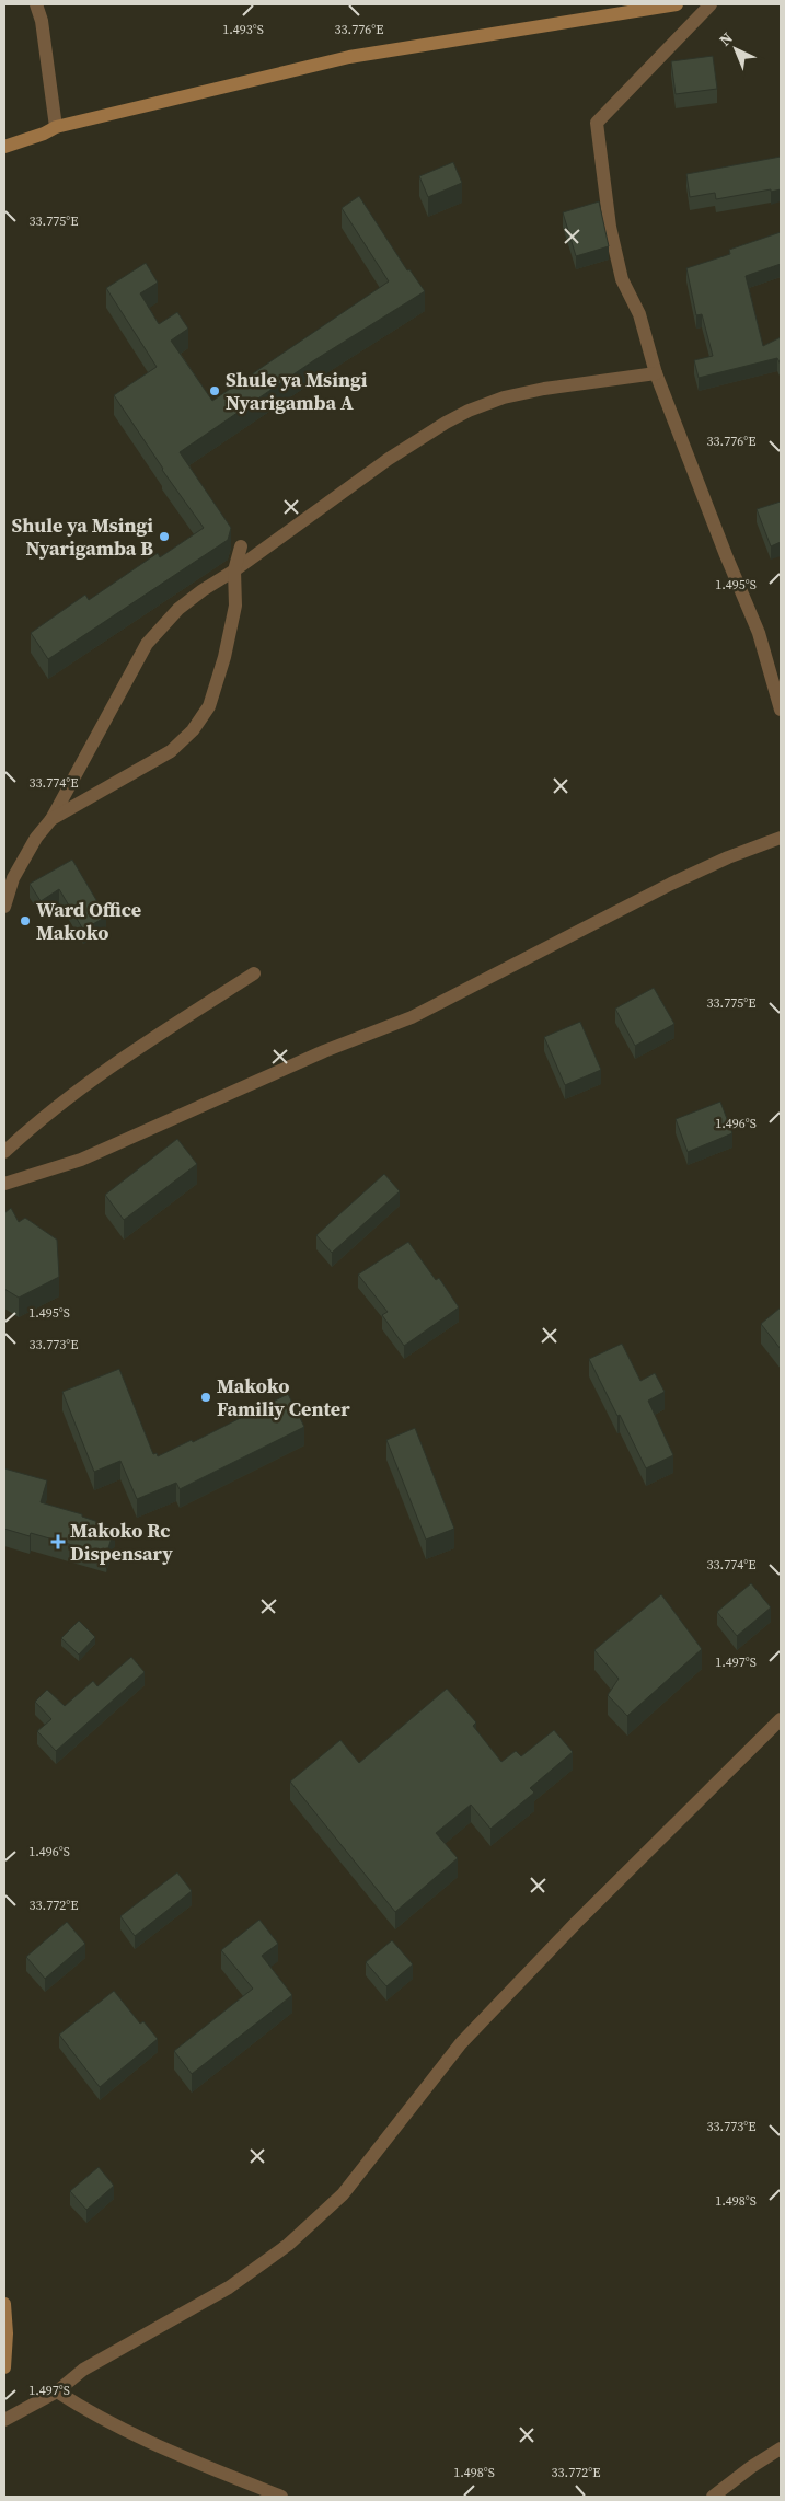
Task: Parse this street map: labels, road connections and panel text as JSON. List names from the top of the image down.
{
  "places": {
    "other": [
      "Shule ya Msingi Nyarigamba A",
      "Shule ya Msingi Nyarigamba B",
      "Ward Office Makoko",
      "Makoko Familiy Center"
    ],
    "health": ["Makoko Rc Dispensary"]
  },
  "north": "top left",
  "coordinates": [
    "1.493°S",
    "33.776°E",
    "33.775°E",
    "1.495°S",
    "33.774°E",
    "1.496°S",
    "33.773°E",
    "1.497°S",
    "33.772°E",
    "1.498°S"
  ]
}
